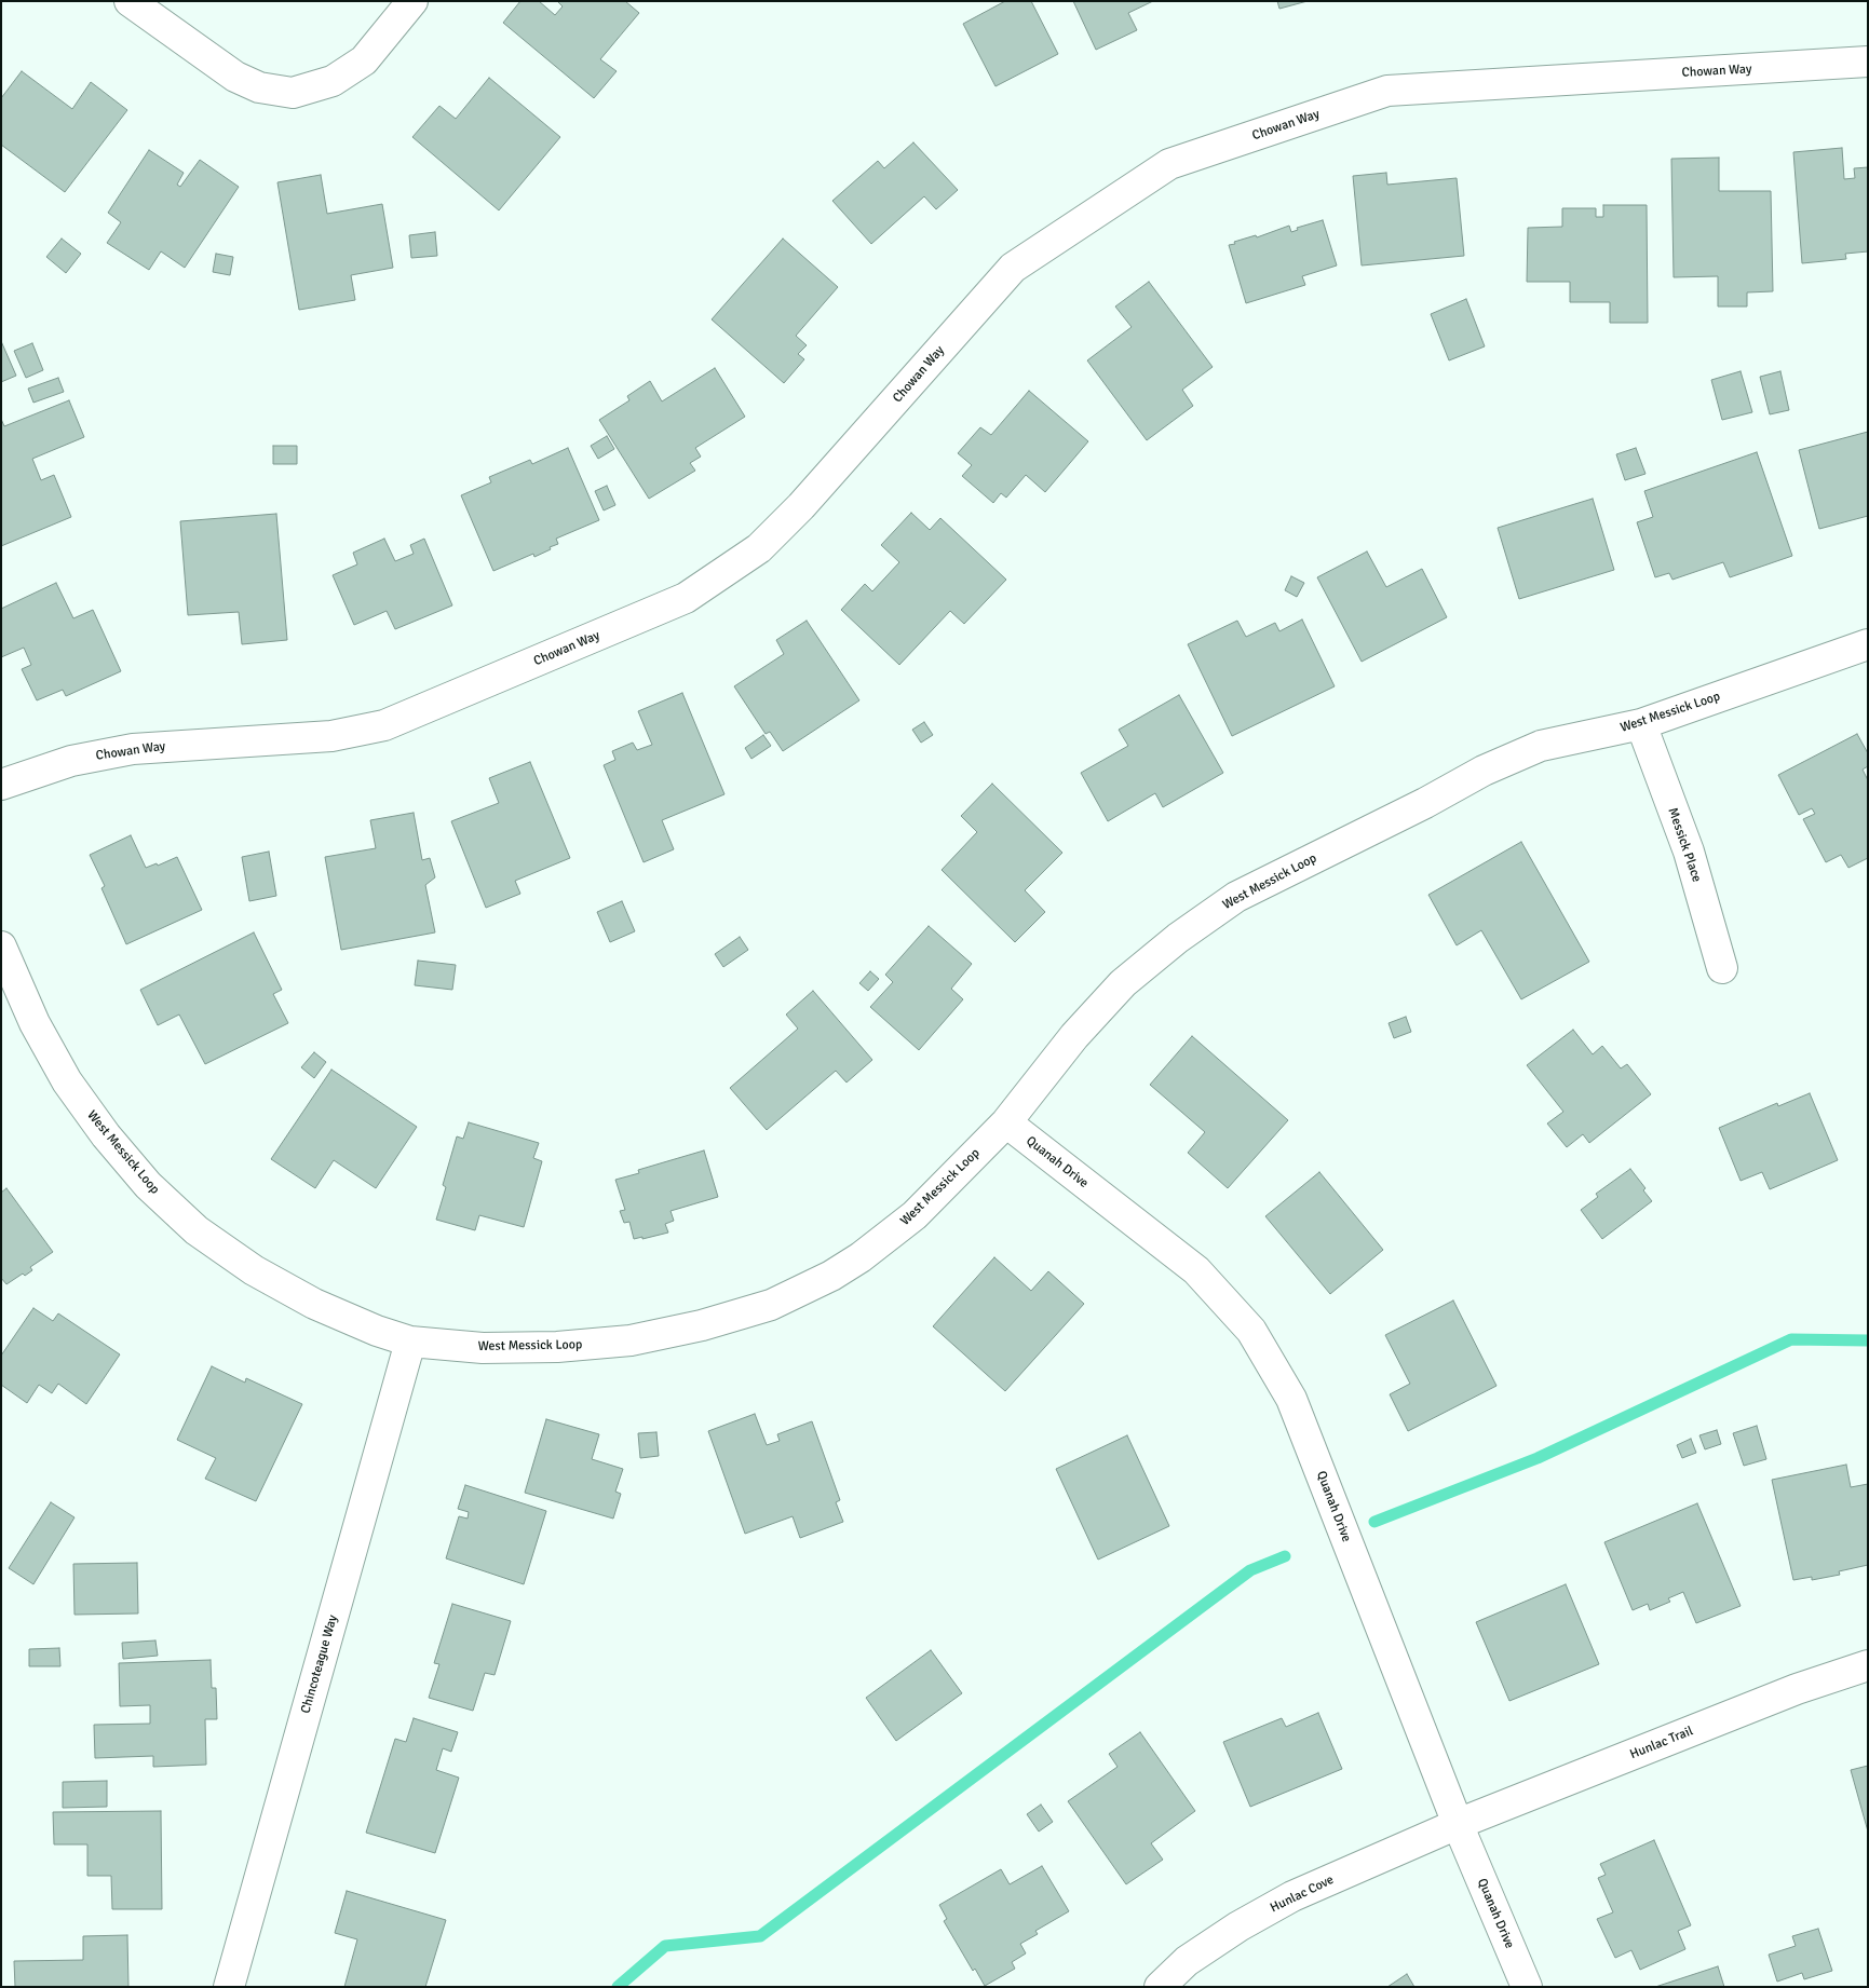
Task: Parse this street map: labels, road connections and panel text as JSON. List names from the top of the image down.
{
  "streets": {
    "street": [
      "Chowan Way",
      "West Messick Loop",
      "Messick Place",
      "Quanah Drive",
      "Chincoteague Way",
      "Hunlac Trail",
      "Hunlac Cove"
    ]
  },
  "crossings": [
    ["West Messick Loop", "Messick Place"],
    ["West Messick Loop", "Quanah Drive"],
    ["West Messick Loop", "Chincoteague Way"],
    ["Quanah Drive", "Hunlac Trail"],
    ["Quanah Drive", "Hunlac Cove"],
    ["Hunlac Trail", "Hunlac Cove"]
  ]
}
